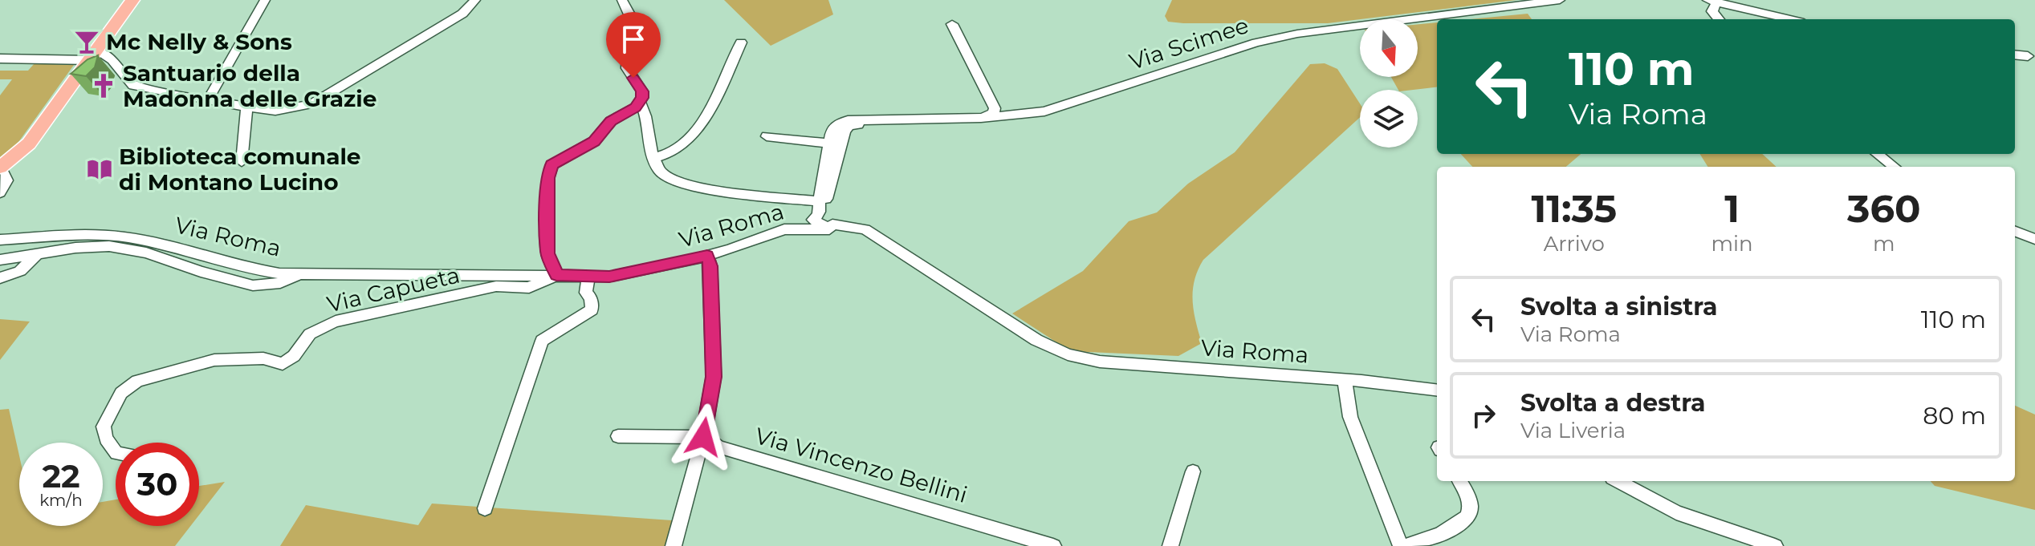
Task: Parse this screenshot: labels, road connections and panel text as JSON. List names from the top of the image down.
{
  "streets": {
    "street": [
      "Via Scimee",
      "Via Roma",
      "Via Capueta",
      "Via Vincenzo Bellini"
    ]
  },
  "crossings": [
    ["Via Roma", "Via Capueta"]
  ],
  "places": {
    "bar": ["Mc Nelly & Sons"],
    "church": ["Santuario della Madonna delle Grazie"],
    "library": ["Biblioteca comunale di Montano Lucino"]
  },
  "north": "bottom",
  "page": {
    "turn": ["110 m", "Via Roma"],
    "eta": [
      "11:35",
      "Arrivo",
      "1",
      "min",
      "360",
      "m"
    ],
    "list": [
      {
        "name": "Svolta a sinistra",
        "note": "Via Roma",
        "value": "110 m"
      },
      {
        "name": "Svolta a destra",
        "note": "Via Liveria",
        "value": "80 m"
      }
    ],
    "speed": "22 km/h",
    "limit": "30"
  }
}
